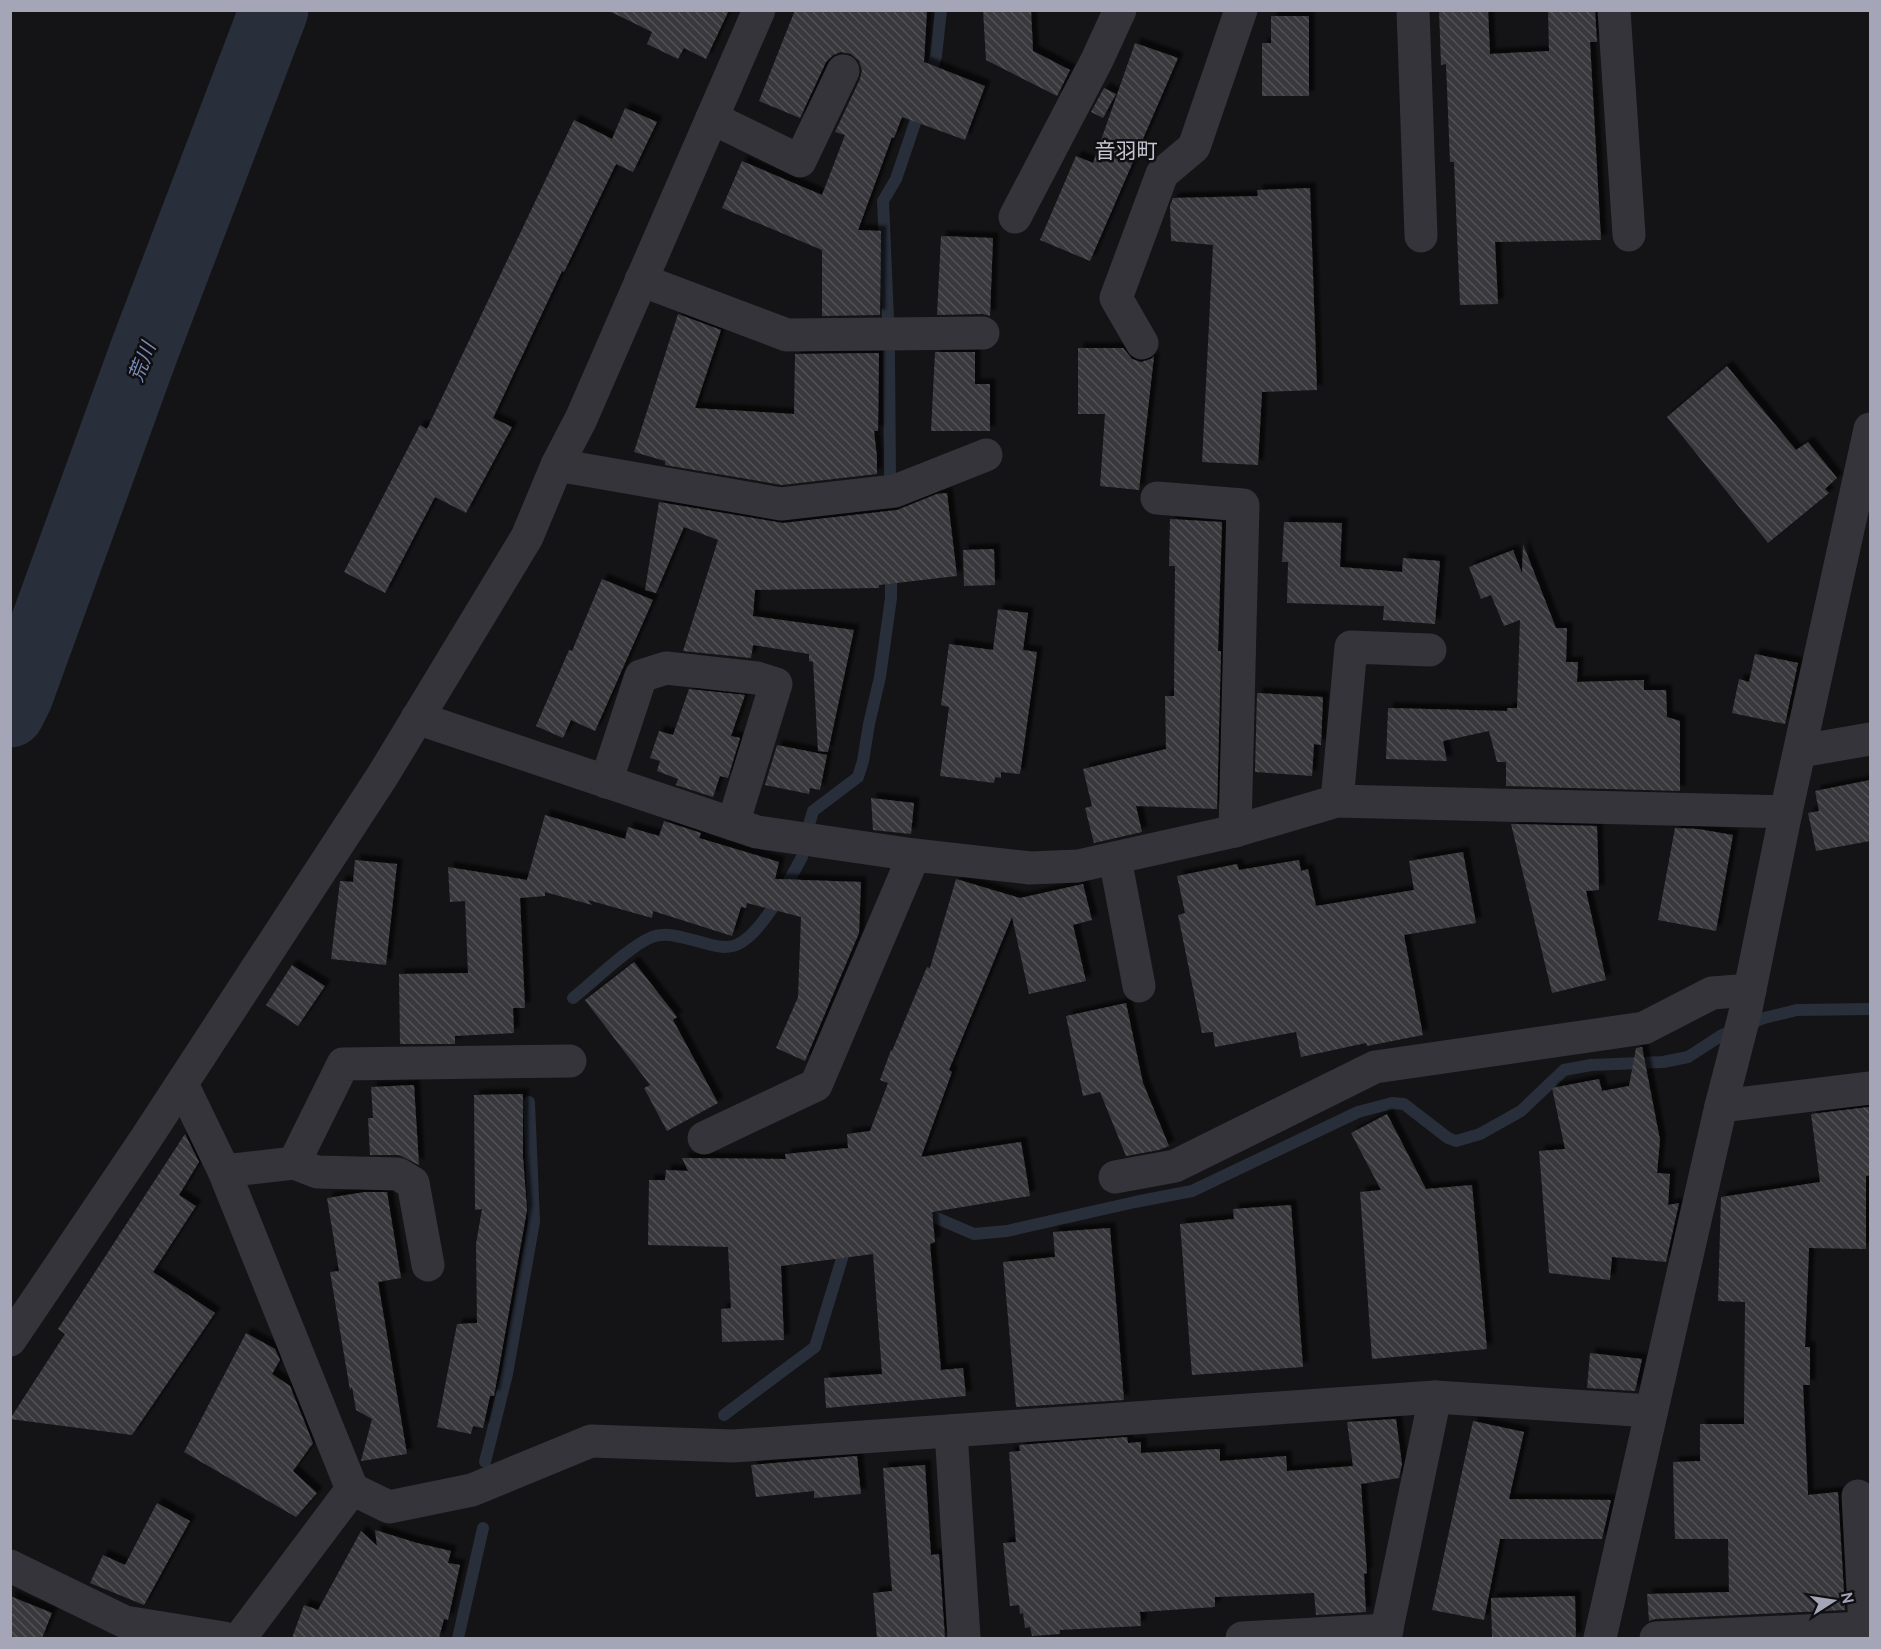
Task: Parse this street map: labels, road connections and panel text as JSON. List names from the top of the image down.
{
  "districts": ["音羽町"],
  "water": ["荒川"],
  "north": "right"
}
